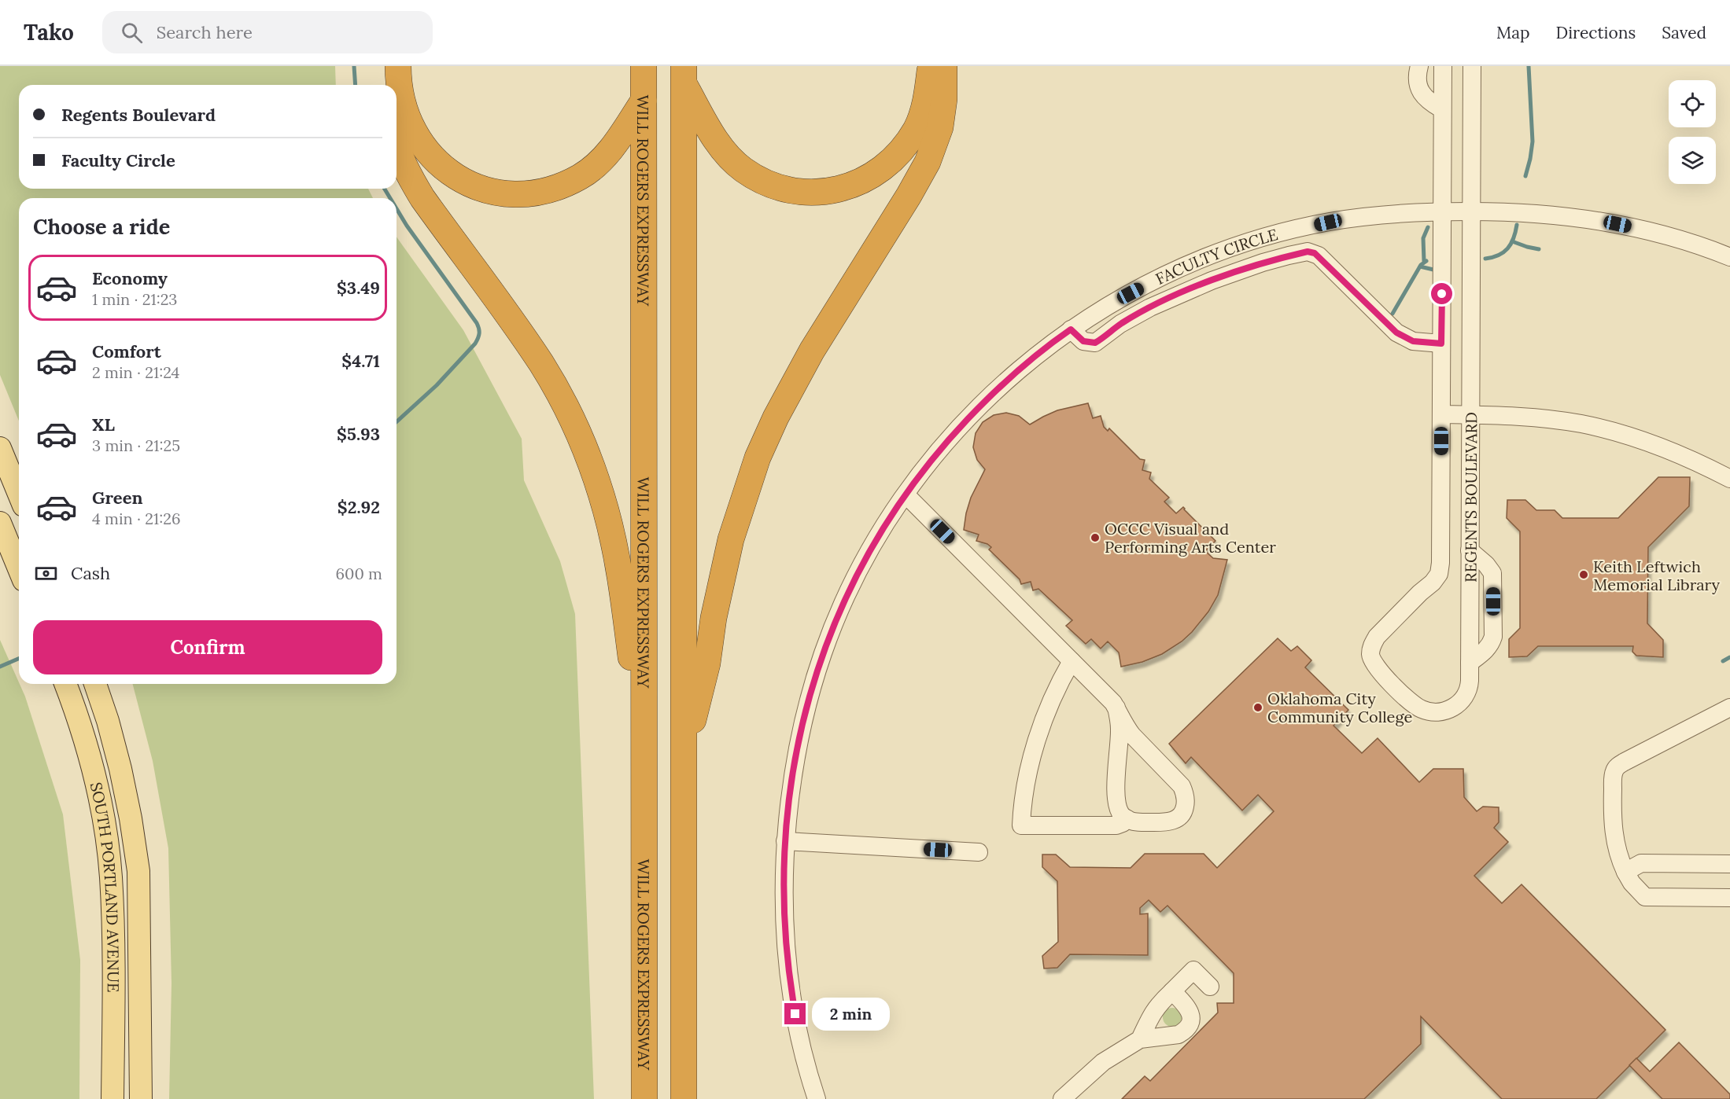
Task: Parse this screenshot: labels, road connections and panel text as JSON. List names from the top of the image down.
{
  "streets": {
    "highway": ["WILL ROGERS EXPRESSWAY"],
    "main road": ["SOUTH PORTLAND AVENUE"],
    "street": ["FACULTY CIRCLE", "REGENTS BOULEVARD"]
  },
  "crossings": [
    ["FACULTY CIRCLE", "REGENTS BOULEVARD"]
  ],
  "places": ["OCCC Visual and Performing Arts Center", "Keith Leftwich Memorial Library", "Oklahoma City Community College"],
  "page": {
    "header": "Tako",
    "search": "Search here",
    "nav": ["Map", "Directions", "Saved"],
    "banner": ["Regents Boulevard", "Faculty Circle"],
    "heading": "Choose a ride",
    "list": [
      {
        "name": "Economy",
        "note": "1 min · 21:23",
        "value": "$3.49"
      },
      {
        "name": "Comfort",
        "note": "2 min · 21:24",
        "value": "$4.71"
      },
      {
        "name": "XL",
        "note": "3 min · 21:25",
        "value": "$5.93"
      },
      {
        "name": "Green",
        "note": "4 min · 21:26",
        "value": "$2.92"
      }
    ],
    "pay": ["Cash", "600 m"],
    "buttons": "Confirm",
    "bubble": "2 min"
  }
}
